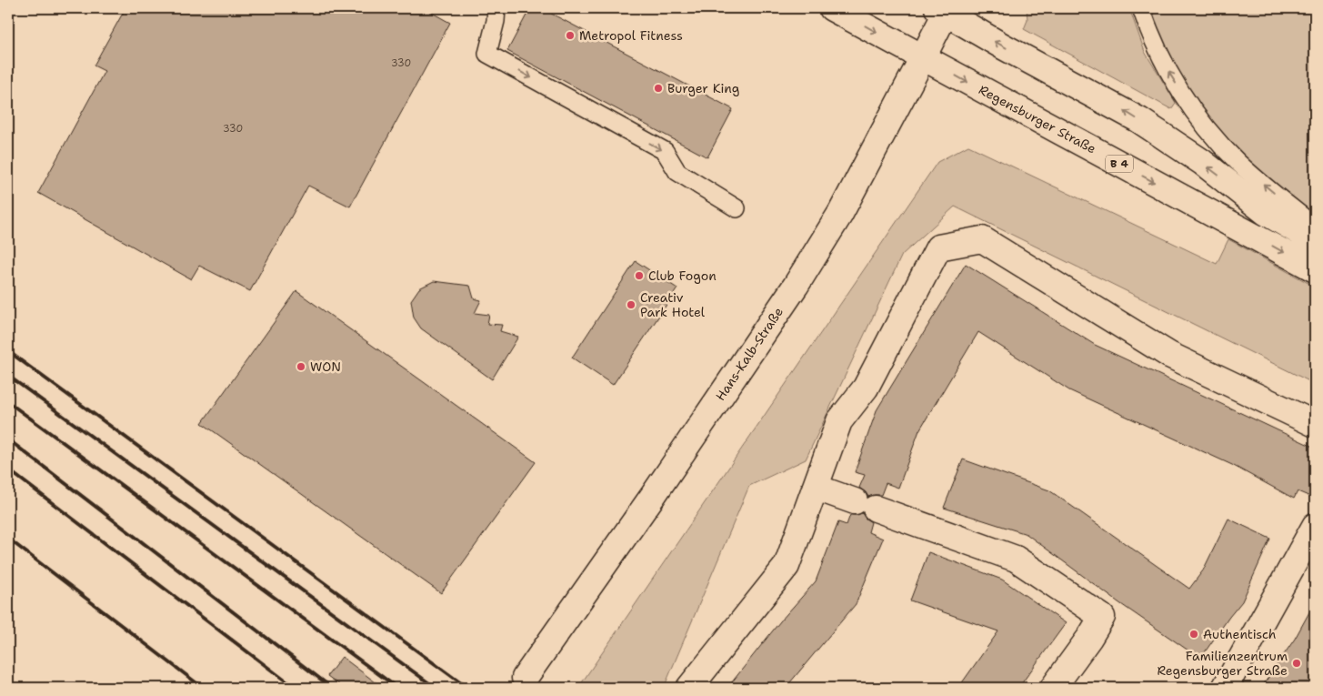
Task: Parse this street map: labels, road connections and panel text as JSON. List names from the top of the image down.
{
  "streets": {
    "main road": ["Regensburger Straße", "B 4", "Hans-Kalb-Straße"]
  },
  "crossings": [
    ["Regensburger Straße", "Hans-Kalb-Straße"]
  ],
  "places": [
    "Metropol Fitness",
    "Burger King",
    "Club Fogon",
    "Creativ Park Hotel",
    "WON",
    "Authentisch",
    "Familienzentrum Regensburger Straße"
  ],
  "house_numbers": ["330", "330"]
}
